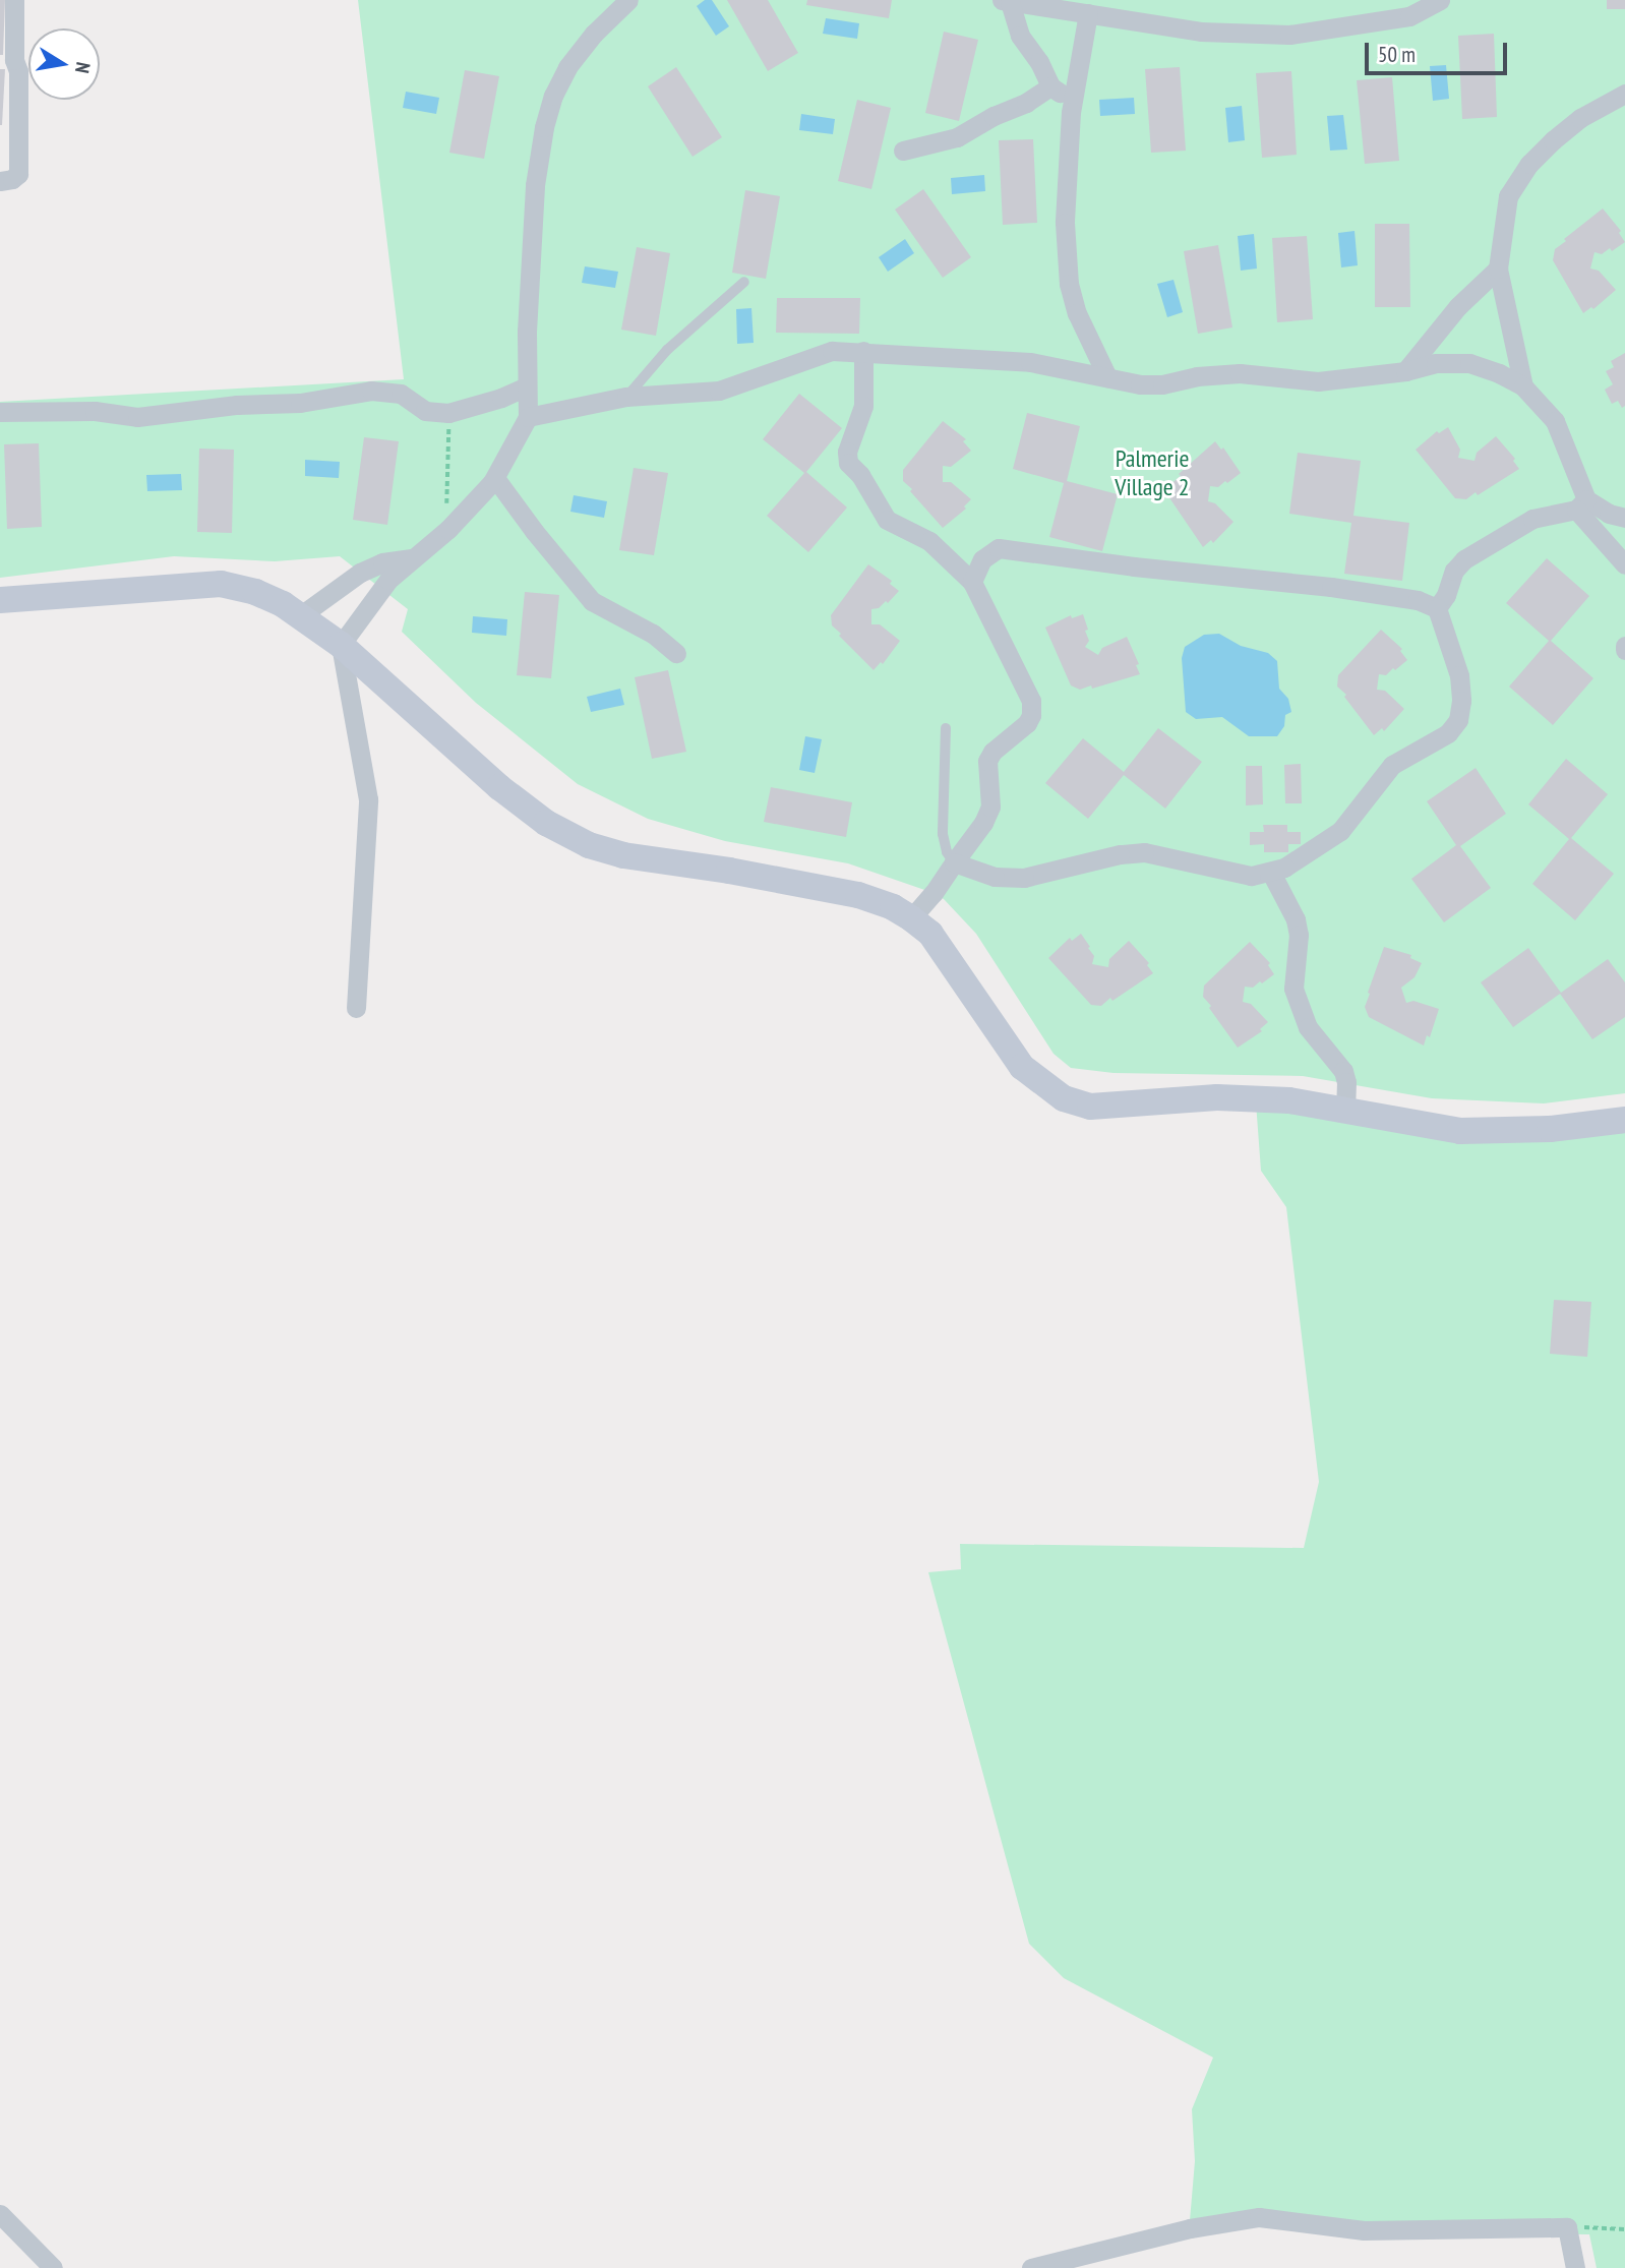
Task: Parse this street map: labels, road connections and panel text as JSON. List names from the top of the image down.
{
  "parks": ["Palmerie Village 2"],
  "scale_bar": "50 m",
  "north": "right"
}
